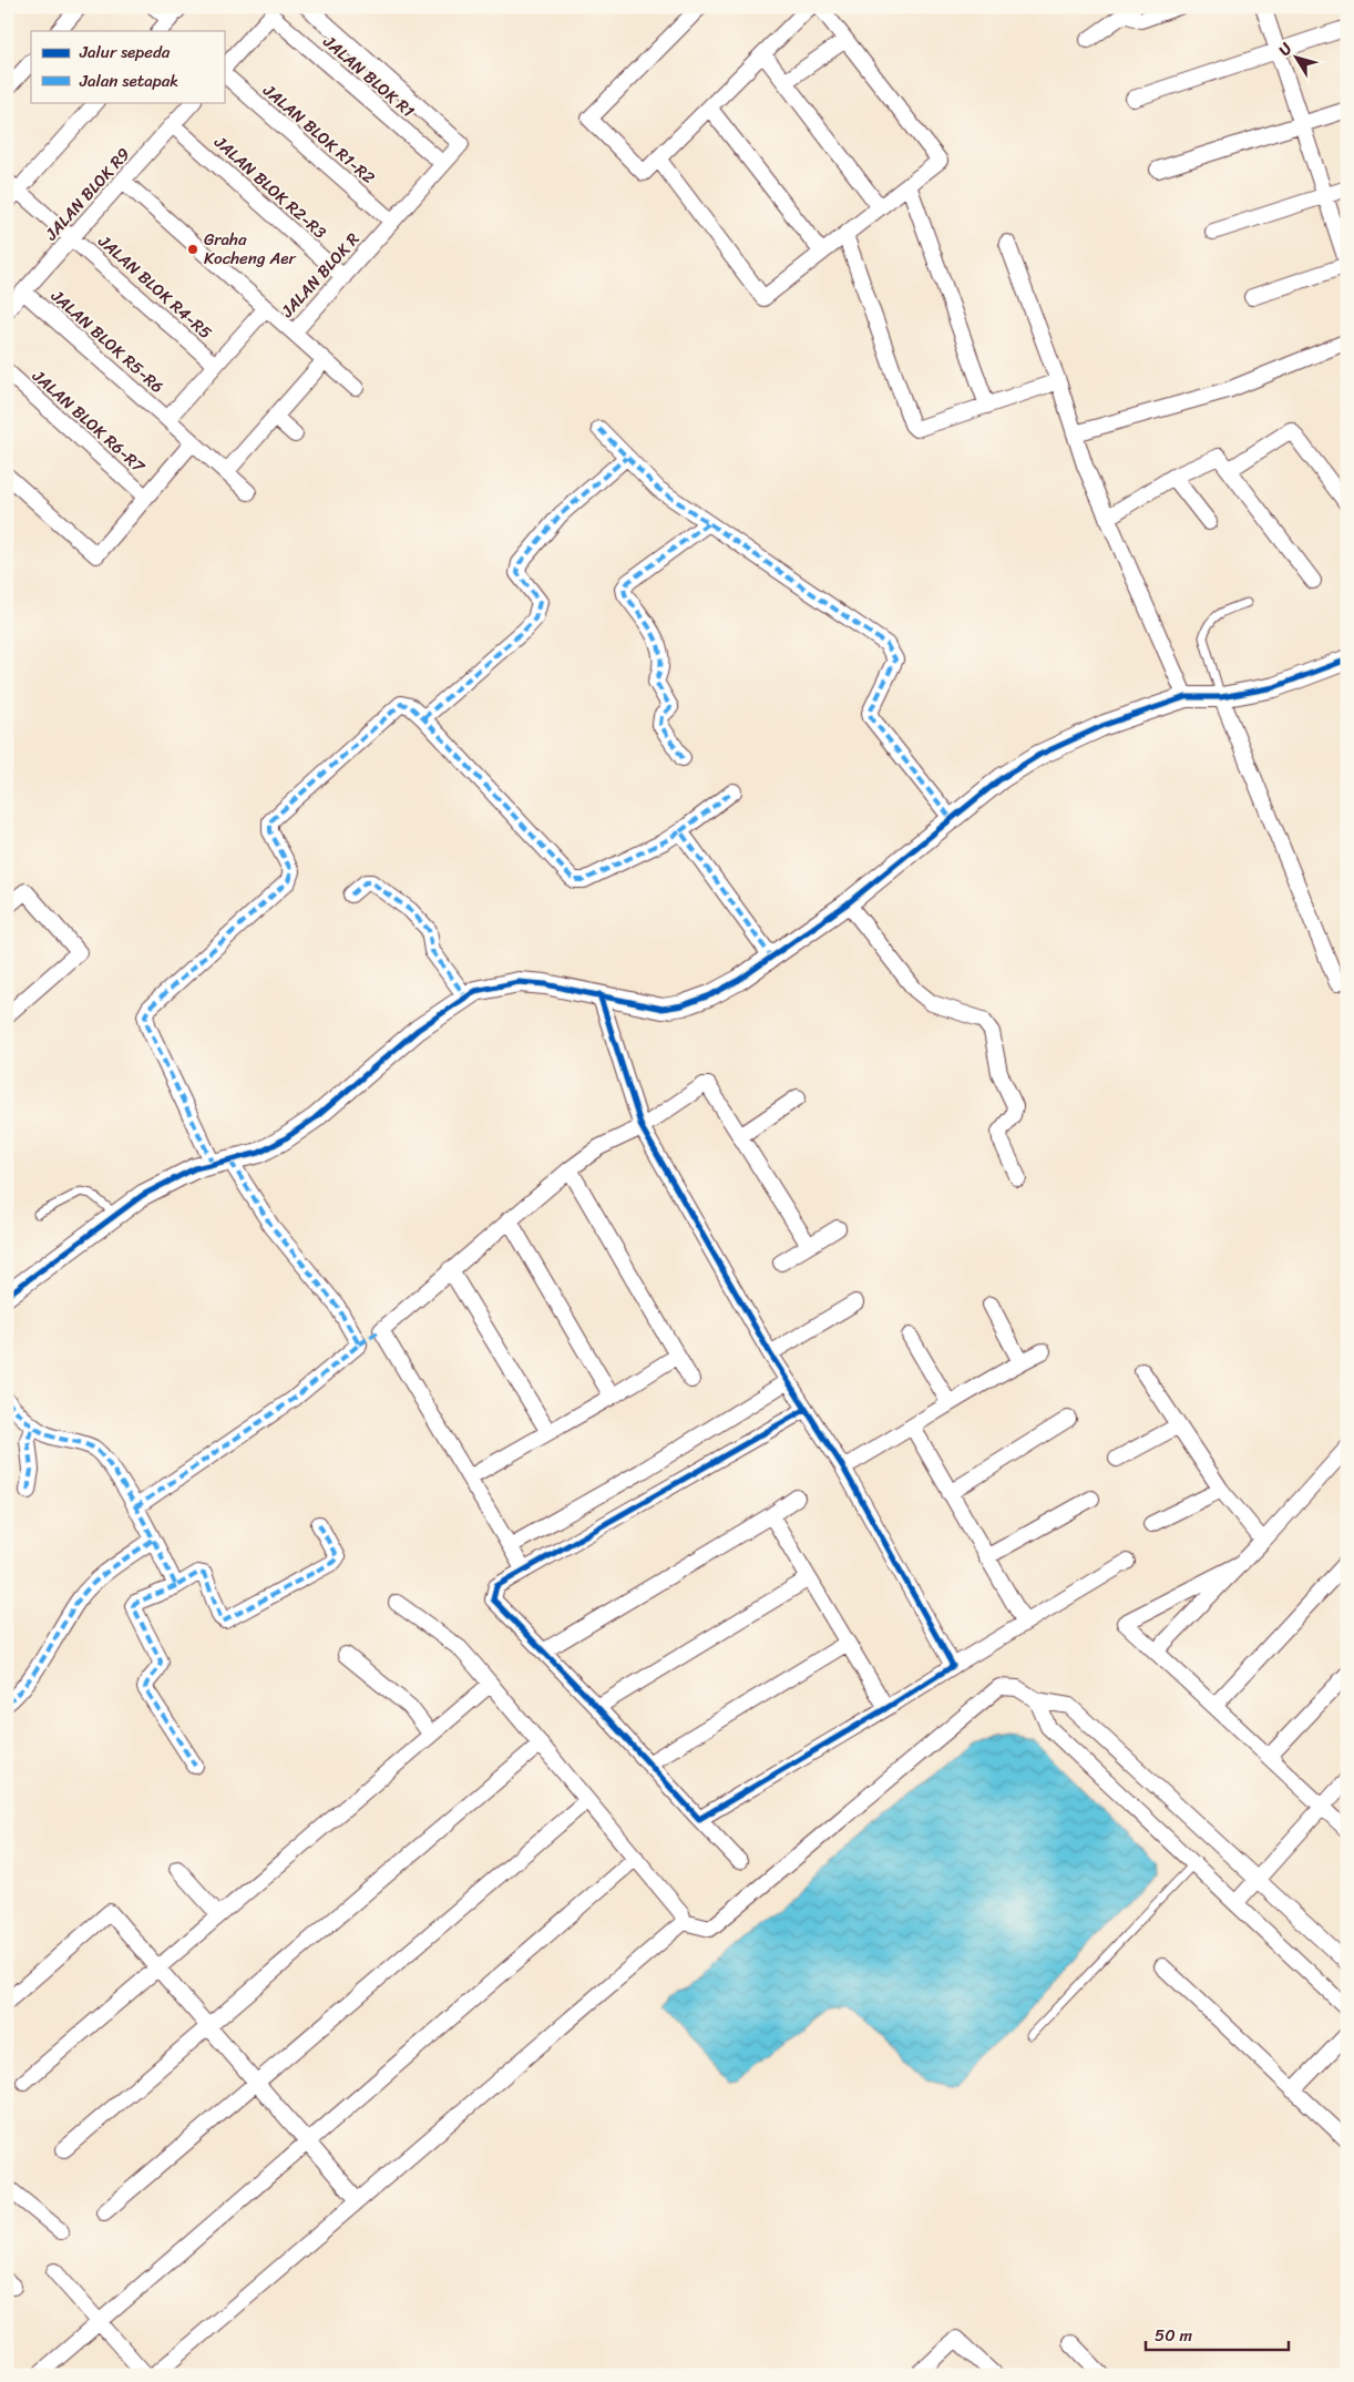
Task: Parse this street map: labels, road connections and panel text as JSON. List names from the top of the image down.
{
  "streets": {
    "street": [
      "JALAN BLOK R1",
      "JALAN BLOK R1-R2",
      "JALAN BLOK R2-R3",
      "JALAN BLOK R9",
      "JALAN BLOK R",
      "JALAN BLOK R4-R5",
      "JALAN BLOK R5-R6",
      "JALAN BLOK R6-R7"
    ]
  },
  "crossings": [
    ["JALAN BLOK R1", "JALAN BLOK R"],
    ["JALAN BLOK R1-R2", "JALAN BLOK R"],
    ["JALAN BLOK R2-R3", "JALAN BLOK R9"],
    ["JALAN BLOK R2-R3", "JALAN BLOK R"],
    ["JALAN BLOK R9", "JALAN BLOK R4-R5"],
    ["JALAN BLOK R9", "JALAN BLOK R5-R6"],
    ["JALAN BLOK R", "JALAN BLOK R4-R5"],
    ["JALAN BLOK R", "JALAN BLOK R5-R6"]
  ],
  "places": ["Graha Kocheng Aer"],
  "legend": ["Jalur sepeda", "Jalan setapak"],
  "scale_bar": "50 m",
  "north": "top left"
}
